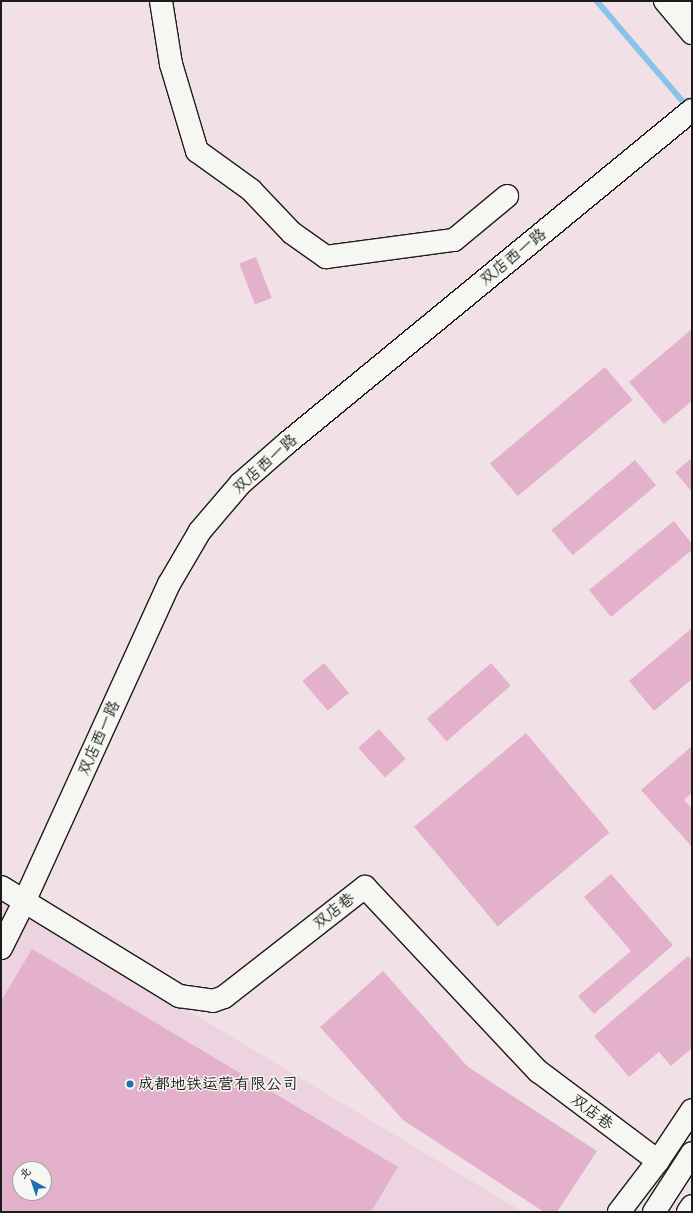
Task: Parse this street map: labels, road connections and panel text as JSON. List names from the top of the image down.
{
  "streets": {
    "street": ["双店西一路", "双店巷"]
  },
  "crossings": [
    ["双店西一路", "双店巷"]
  ],
  "places": ["成都地铁运营有限公司"],
  "north": "top left"
}
